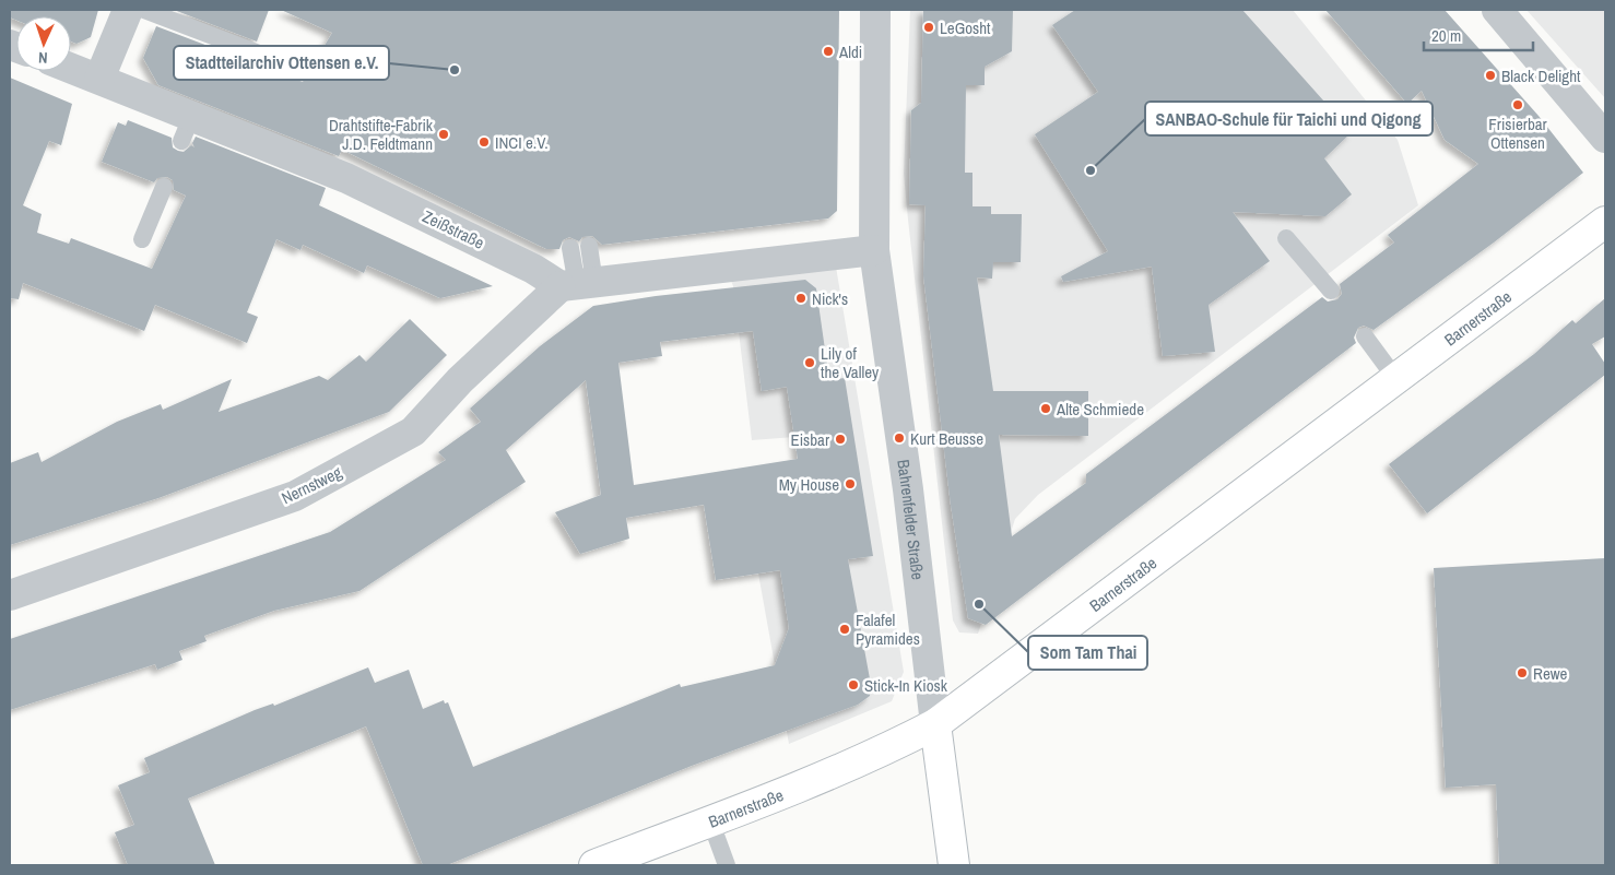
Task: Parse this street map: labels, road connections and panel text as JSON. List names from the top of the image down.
{
  "streets": {
    "main road": ["Barnerstraße", "Bahrenfelder Straße"],
    "street": ["Zeißstraße", "Nernstweg"]
  },
  "crossings": [
    ["Zeißstraße", "Nernstweg"],
    ["Barnerstraße", "Bahrenfelder Straße"]
  ],
  "places": [
    "LeGosht",
    "Aldi",
    "Stadtteilarchiv Ottensen e.V.",
    "Black Delight",
    "Frisierbar Ottensen",
    "Drahtstifte-Fabrik J.D. Feldtmann",
    "INCI e.V.",
    "SANBAO-Schule für Taichi und Qigong",
    "Nick's",
    "Lily of the Valley",
    "Alte Schmiede",
    "Kurt Beusse",
    "Eisbar",
    "My House",
    "Som Tam Thai",
    "Falafel Pyramides",
    "Rewe",
    "Stick-In Kiosk"
  ],
  "scale_bar": "20 m",
  "north": "bottom"
}
